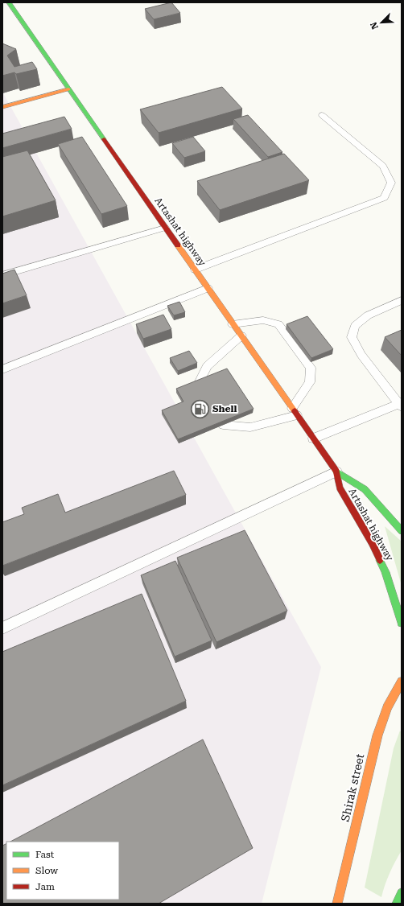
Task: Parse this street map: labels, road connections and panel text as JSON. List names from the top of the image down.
{
  "streets": {
    "main road": ["Artashat highway", "Shirak street"]
  },
  "places": {
    "fuel station": ["Shell"]
  },
  "legend": ["Fast", "Slow", "Jam"],
  "north": "bottom left"
}
